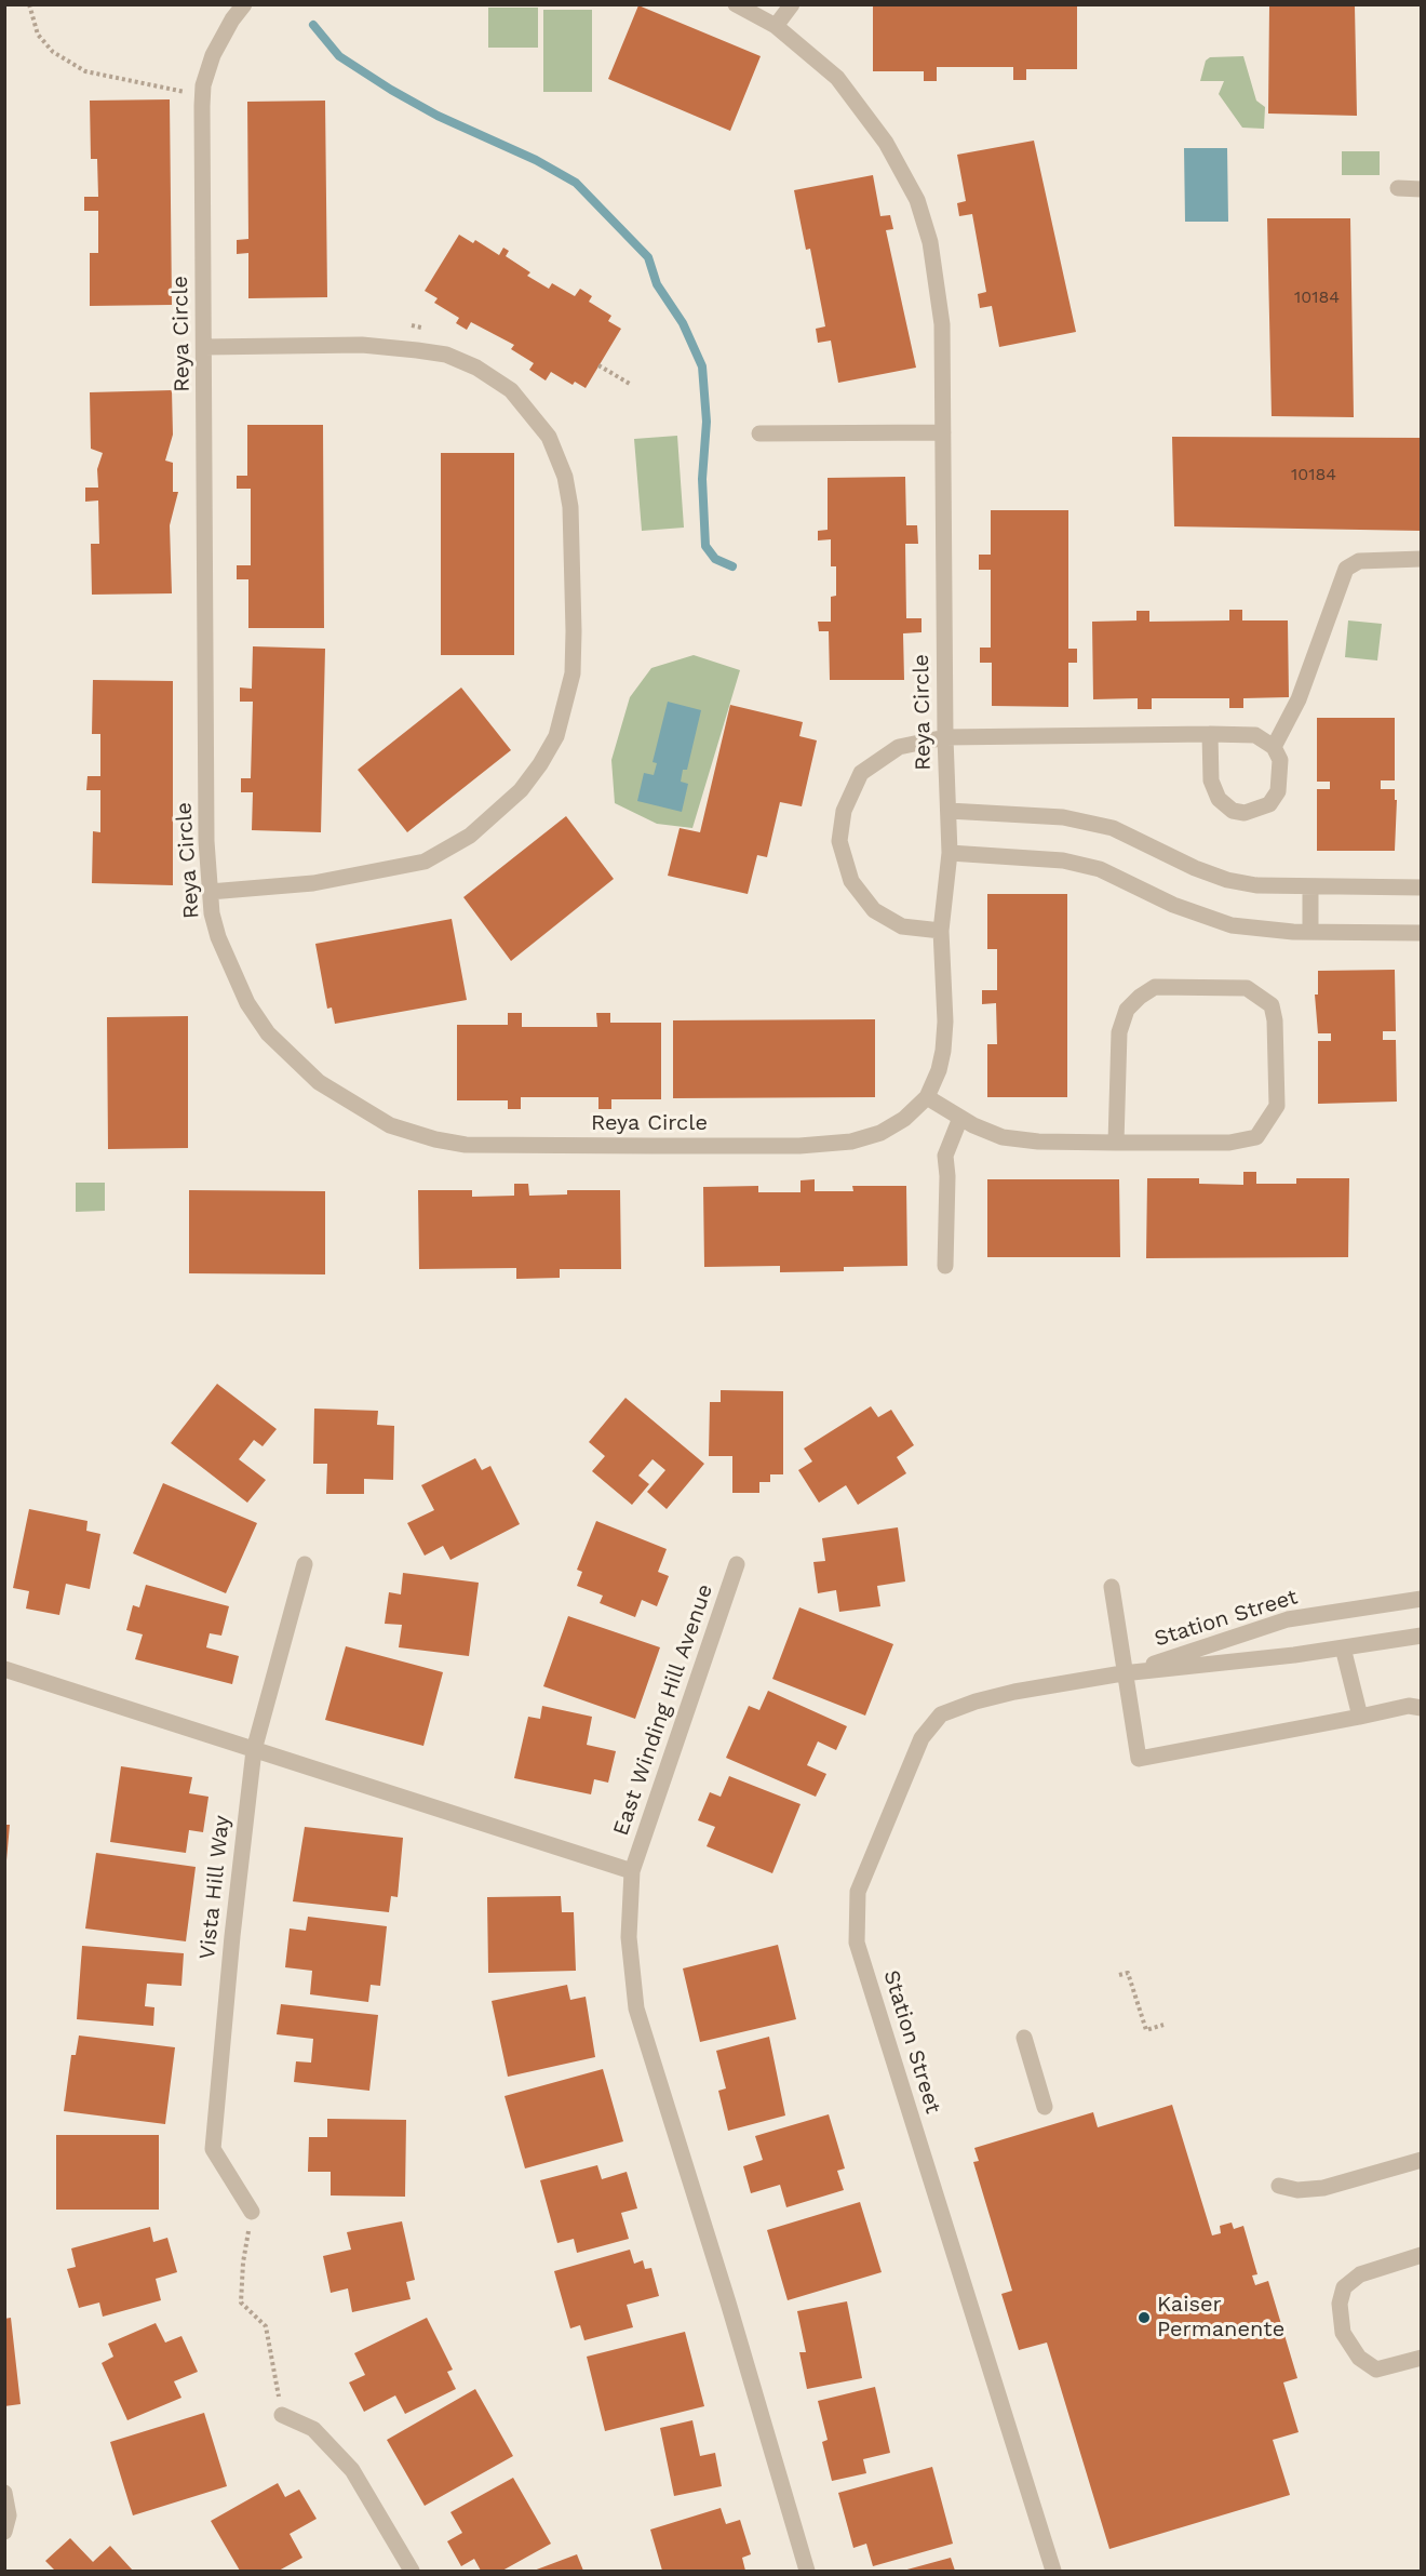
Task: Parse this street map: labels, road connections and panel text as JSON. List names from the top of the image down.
{
  "streets": {
    "street": [
      "Reya Circle",
      "Station Street",
      "East Winding Hill Avenue",
      "Vista Hill Way"
    ]
  },
  "places": ["Kaiser Permanente"],
  "house_numbers": ["10184", "10184"]
}
